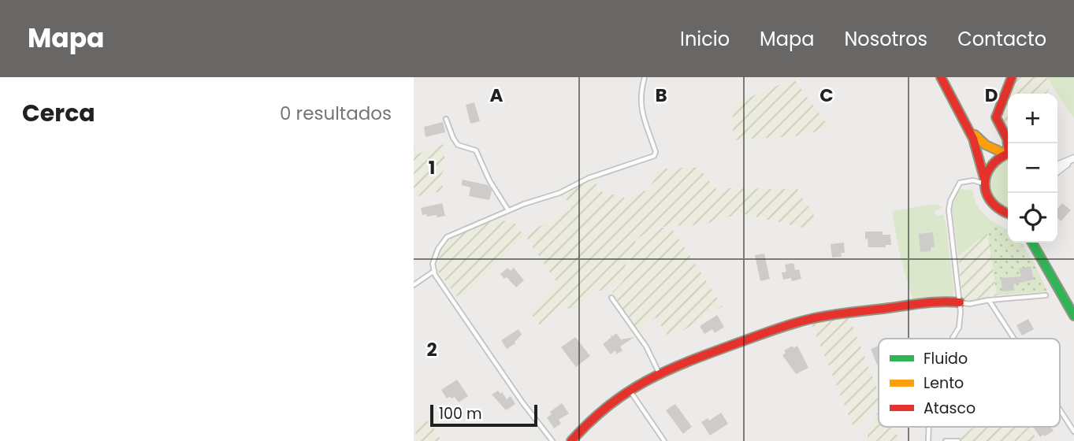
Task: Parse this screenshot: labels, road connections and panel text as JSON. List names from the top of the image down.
{
  "legend": ["Fluido", "Lento", "Atasco"],
  "scale_bar": "100 m",
  "page": {
    "header": "Mapa",
    "nav": [
      "Inicio",
      "Mapa",
      "Nosotros",
      "Contacto"
    ],
    "heading": ["Cerca", "0 resultados"],
    "map_buttons": ["+", "−"],
    "scale": "100 m"
  },
  "grid": {
    "columns": [
      "A",
      "B",
      "C",
      "D"
    ],
    "rows": ["1", "2"]
  }
}
